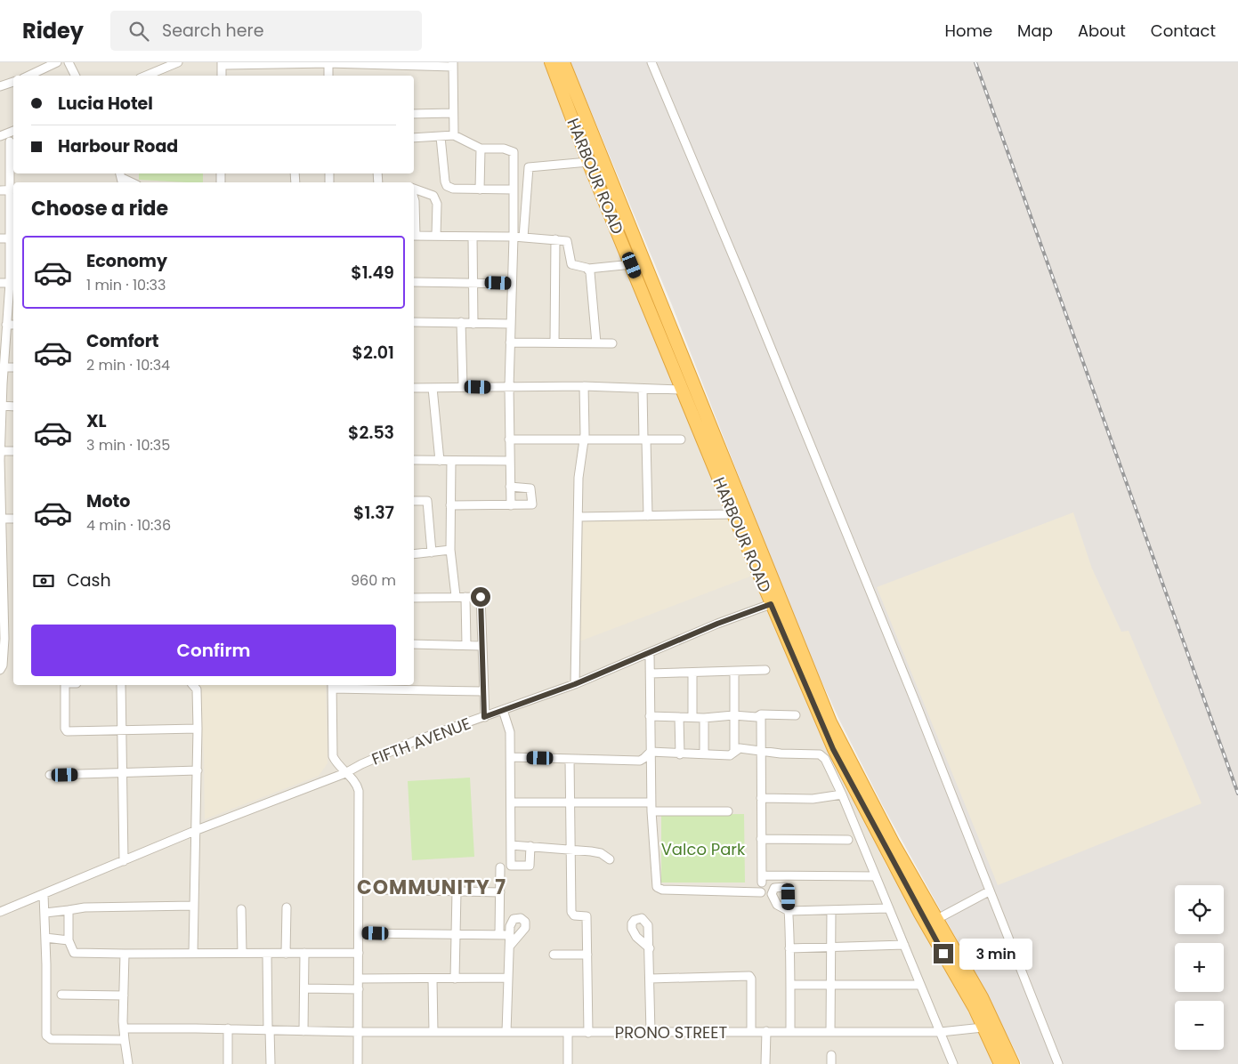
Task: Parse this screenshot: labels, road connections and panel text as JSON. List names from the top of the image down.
{
  "streets": {
    "highway": ["HARBOUR ROAD"],
    "street": ["FIFTH AVENUE", "PRONO STREET"]
  },
  "crossings": [
    ["HARBOUR ROAD", "FIFTH AVENUE"],
    ["HARBOUR ROAD", "PRONO STREET"]
  ],
  "districts": ["COMMUNITY 7"],
  "parks": ["Valco Park"],
  "page": {
    "header": "Ridey",
    "search": "Search here",
    "nav": [
      "Home",
      "Map",
      "About",
      "Contact"
    ],
    "banner": ["Lucia Hotel", "Harbour Road"],
    "heading": "Choose a ride",
    "list": [
      {
        "name": "Economy",
        "note": "1 min · 10:33",
        "value": "$1.49"
      },
      {
        "name": "Comfort",
        "note": "2 min · 10:34",
        "value": "$2.01"
      },
      {
        "name": "XL",
        "note": "3 min · 10:35",
        "value": "$2.53"
      },
      {
        "name": "Moto",
        "note": "4 min · 10:36",
        "value": "$1.37"
      }
    ],
    "pay": ["Cash", "960 m"],
    "buttons": "Confirm",
    "map_buttons": ["+", "−"],
    "bubble": "3 min"
  }
}
